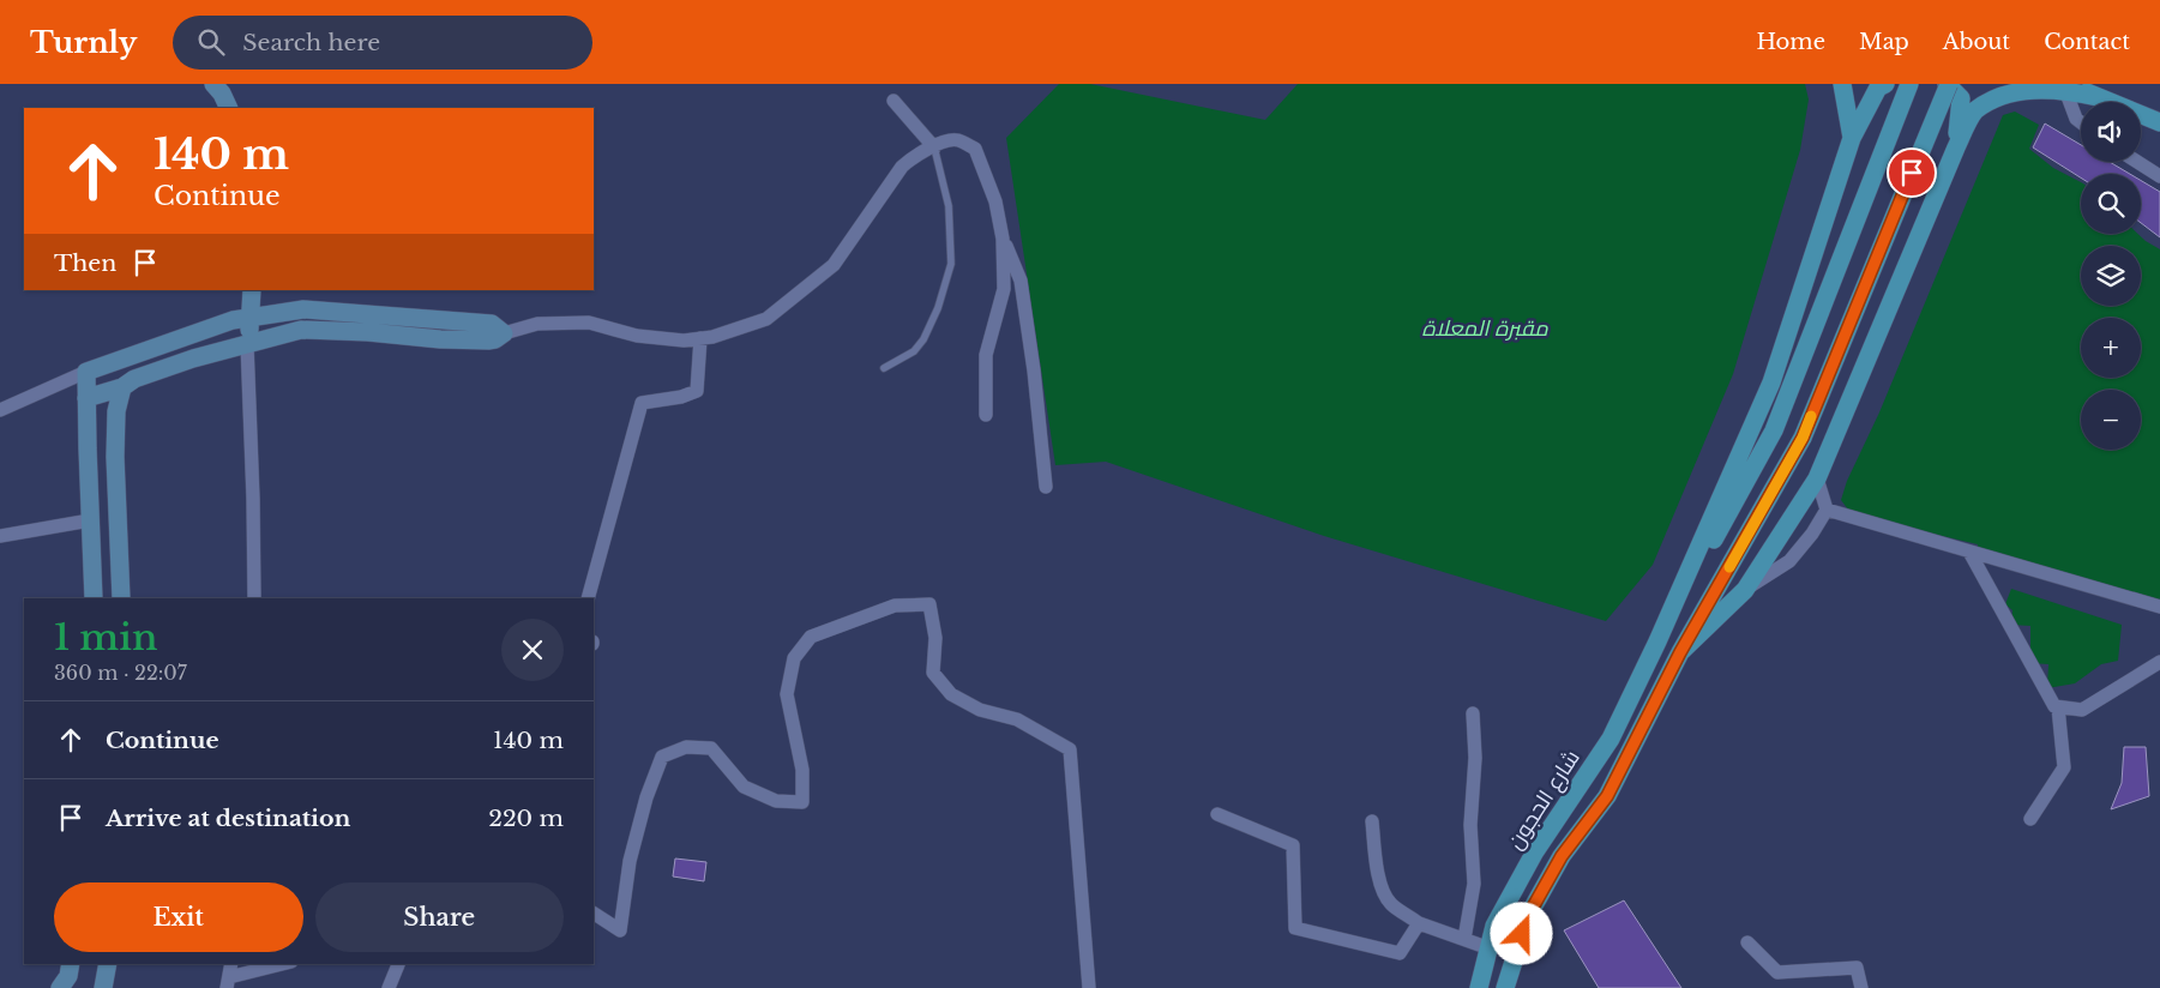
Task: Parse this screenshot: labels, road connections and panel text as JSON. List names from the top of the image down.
{
  "streets": {
    "main road": ["شارع الحجون"]
  },
  "parks": ["مقبرة المعلاة"],
  "page": {
    "header": "Turnly",
    "search": "Search here",
    "nav": [
      "Home",
      "Map",
      "About",
      "Contact"
    ],
    "map_buttons": ["+", "−"],
    "turn": ["140 m", "Continue"],
    "then": "Then",
    "heading": ["1 min", "360 m · 22:07"],
    "list": [
      {
        "name": "Continue",
        "value": "140 m"
      },
      {
        "name": "Arrive at destination",
        "value": "220 m"
      }
    ],
    "buttons": ["Exit", "Share"]
  }
}
